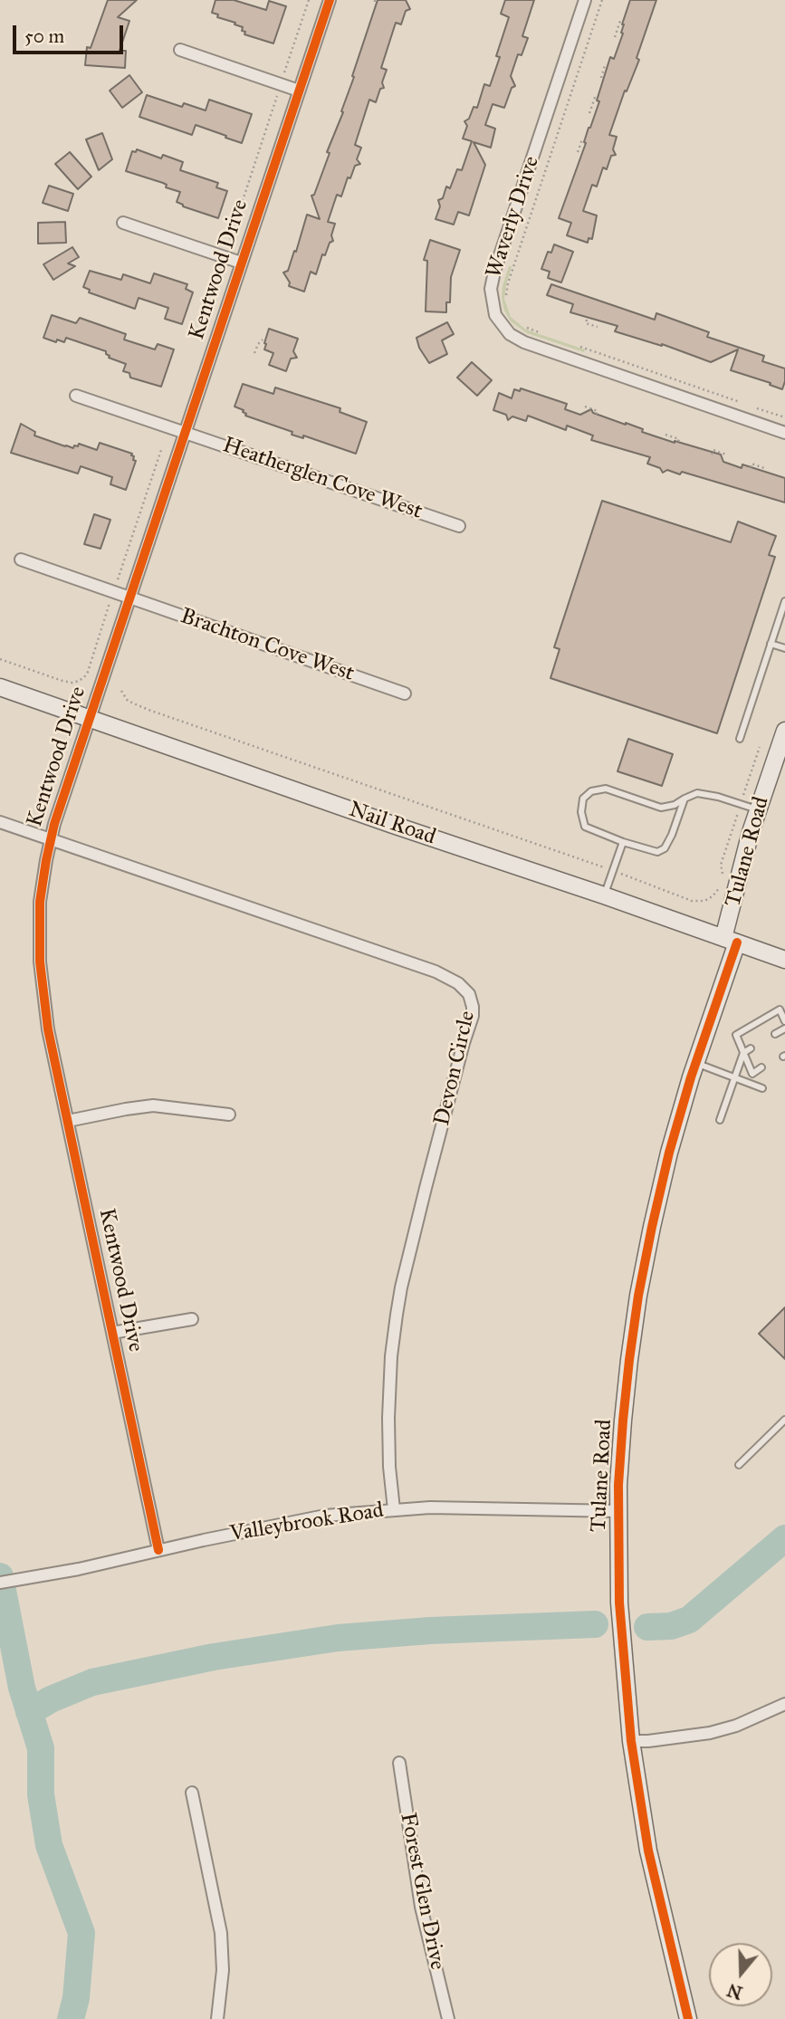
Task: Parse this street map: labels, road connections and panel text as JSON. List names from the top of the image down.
{
  "streets": {
    "street": [
      "Waverly Drive",
      "Kentwood Drive",
      "Heatherglen Cove West",
      "Brachton Cove West",
      "Nail Road",
      "Tulane Road",
      "Devon Circle",
      "Valleybrook Road",
      "Forest Glen Drive"
    ]
  },
  "crossings": [
    ["Kentwood Drive", "Heatherglen Cove West"],
    ["Kentwood Drive", "Brachton Cove West"],
    ["Kentwood Drive", "Nail Road"],
    ["Kentwood Drive", "Devon Circle"],
    ["Kentwood Drive", "Valleybrook Road"],
    ["Nail Road", "Tulane Road"],
    ["Tulane Road", "Valleybrook Road"],
    ["Devon Circle", "Valleybrook Road"]
  ],
  "scale_bar": "50 m",
  "north": "bottom"
}
